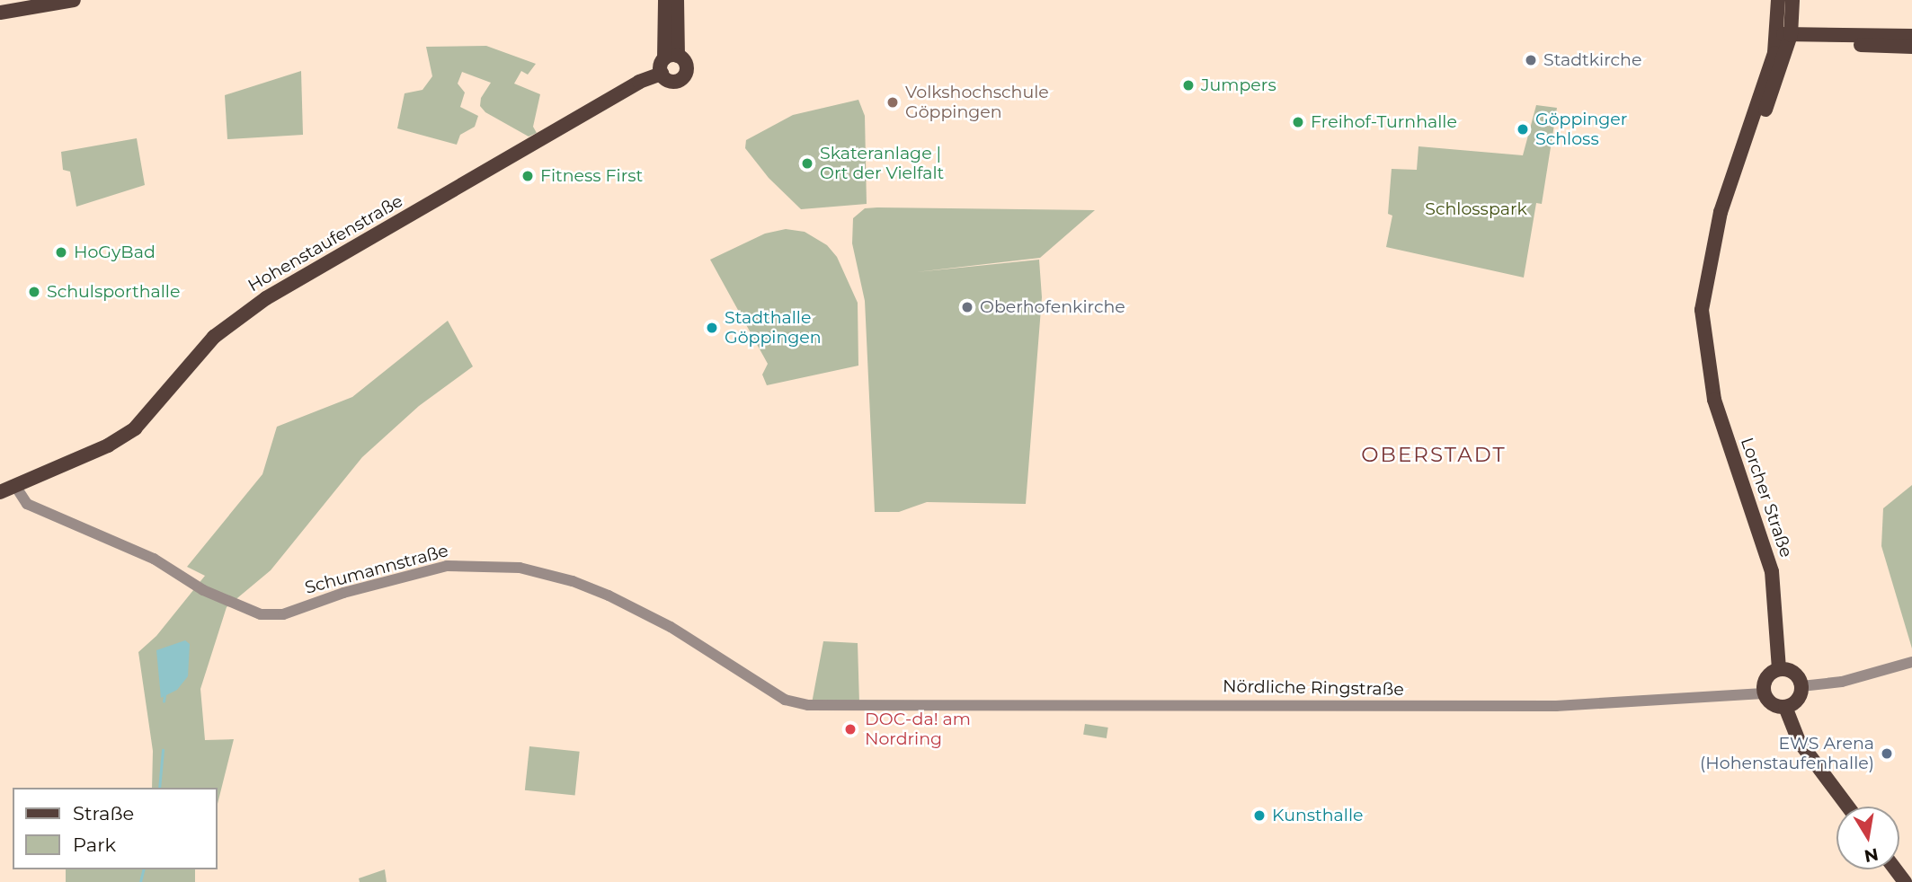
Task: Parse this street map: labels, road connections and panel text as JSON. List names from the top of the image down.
{
  "streets": {
    "main road": ["Hohenstaufenstraße", "Lorcher Straße"],
    "street": ["Schumannstraße", "Nördliche Ringstraße"]
  },
  "crossings": [
    ["Hohenstaufenstraße", "Schumannstraße"],
    ["Lorcher Straße", "Nördliche Ringstraße"],
    ["Schumannstraße", "Nördliche Ringstraße"]
  ],
  "districts": ["OBERSTADT"],
  "parks": ["Schlosspark"],
  "places": [
    "Stadtkirche",
    "Jumpers",
    "Volkshochschule Göppingen",
    "Freihof-Turnhalle",
    "Göppinger Schloss",
    "Skateranlage | Ort der Vielfalt",
    "Fitness First",
    "HoGyBad",
    "Schulsporthalle",
    "Oberhofenkirche",
    "Stadthalle Göppingen",
    "DOC-da! am Nordring",
    "EWS Arena (Hohenstaufenhalle)",
    "Kunsthalle"
  ],
  "legend": ["Straße", "Park"],
  "north": "bottom"
}
